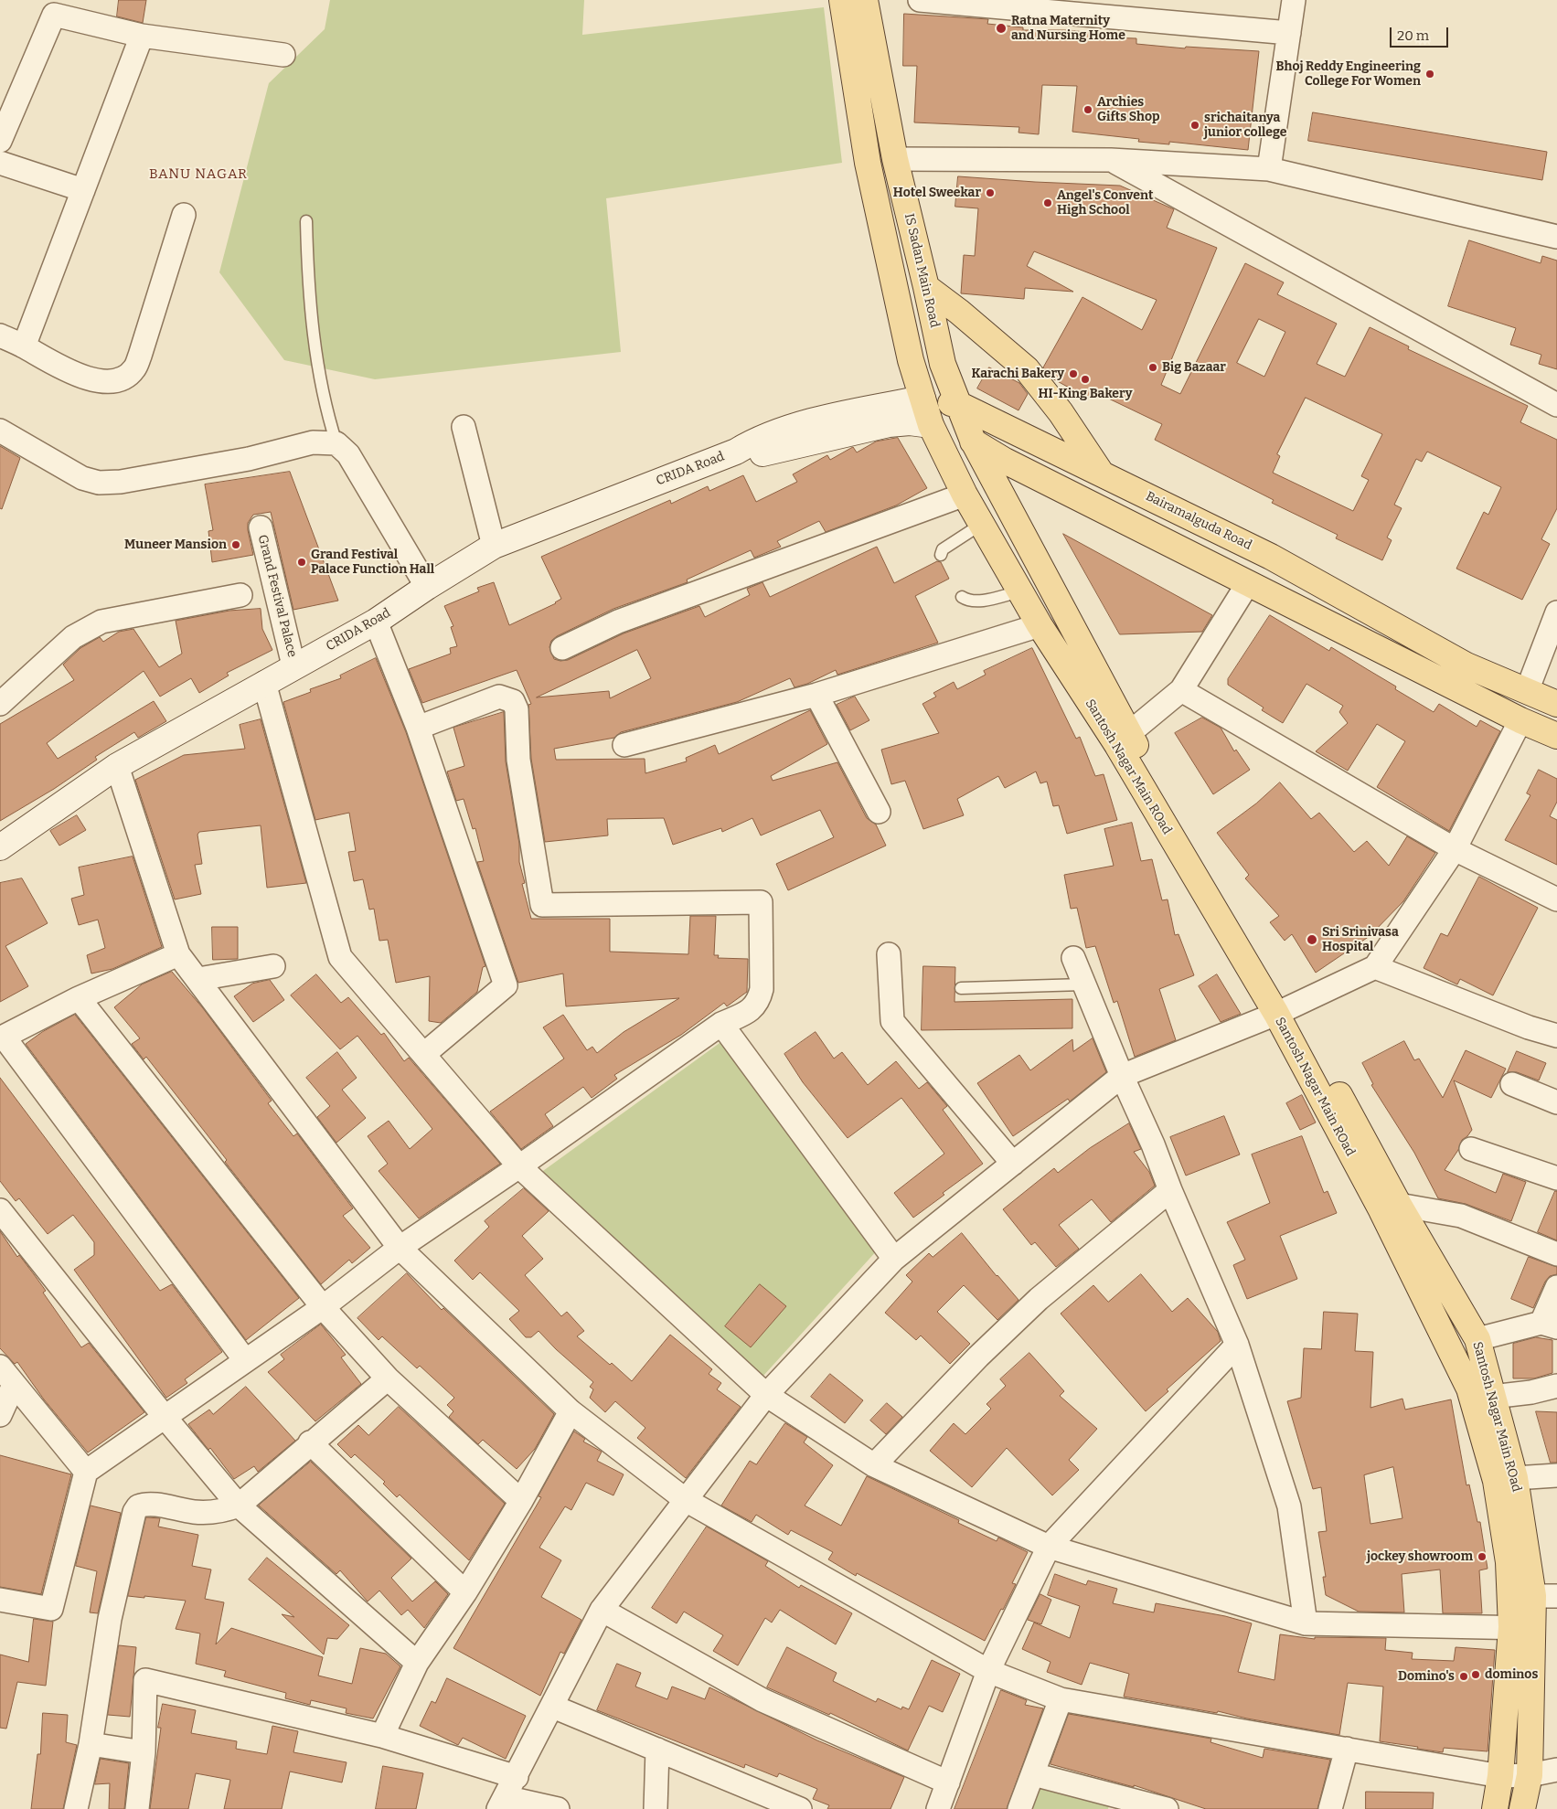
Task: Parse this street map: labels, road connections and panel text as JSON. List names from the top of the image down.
{
  "streets": {
    "main road": [
      "IS Sadan Main Road",
      "CRIDA Road",
      "Bairamalguda Road",
      "Santosh Nagar Main ROad"
    ],
    "street": ["Grand Festival Palace"]
  },
  "crossings": [
    ["IS Sadan Main Road", "Bairamalguda Road"],
    ["IS Sadan Main Road", "Santosh Nagar Main ROad"],
    ["CRIDA Road", "Bairamalguda Road"],
    ["CRIDA Road", "Grand Festival Palace"],
    ["CRIDA Road", "Santosh Nagar Main ROad"],
    ["Bairamalguda Road", "Santosh Nagar Main ROad"]
  ],
  "districts": ["BANU NAGAR"],
  "places": [
    "Ratna Maternity and Nursing Home",
    "Bhoj Reddy Engineering College For Women",
    "Archies Gifts Shop",
    "srichaitanya junior college",
    "Hotel Sweekar",
    "Angel's Convent High School",
    "Big Bazaar",
    "Karachi Bakery",
    "HI-King Bakery",
    "Muneer Mansion",
    "Grand Festival Palace Function Hall",
    "Sri Srinivasa Hospital",
    "jockey showroom",
    "dominos",
    "Domino's"
  ],
  "scale_bar": "20 m"
}
